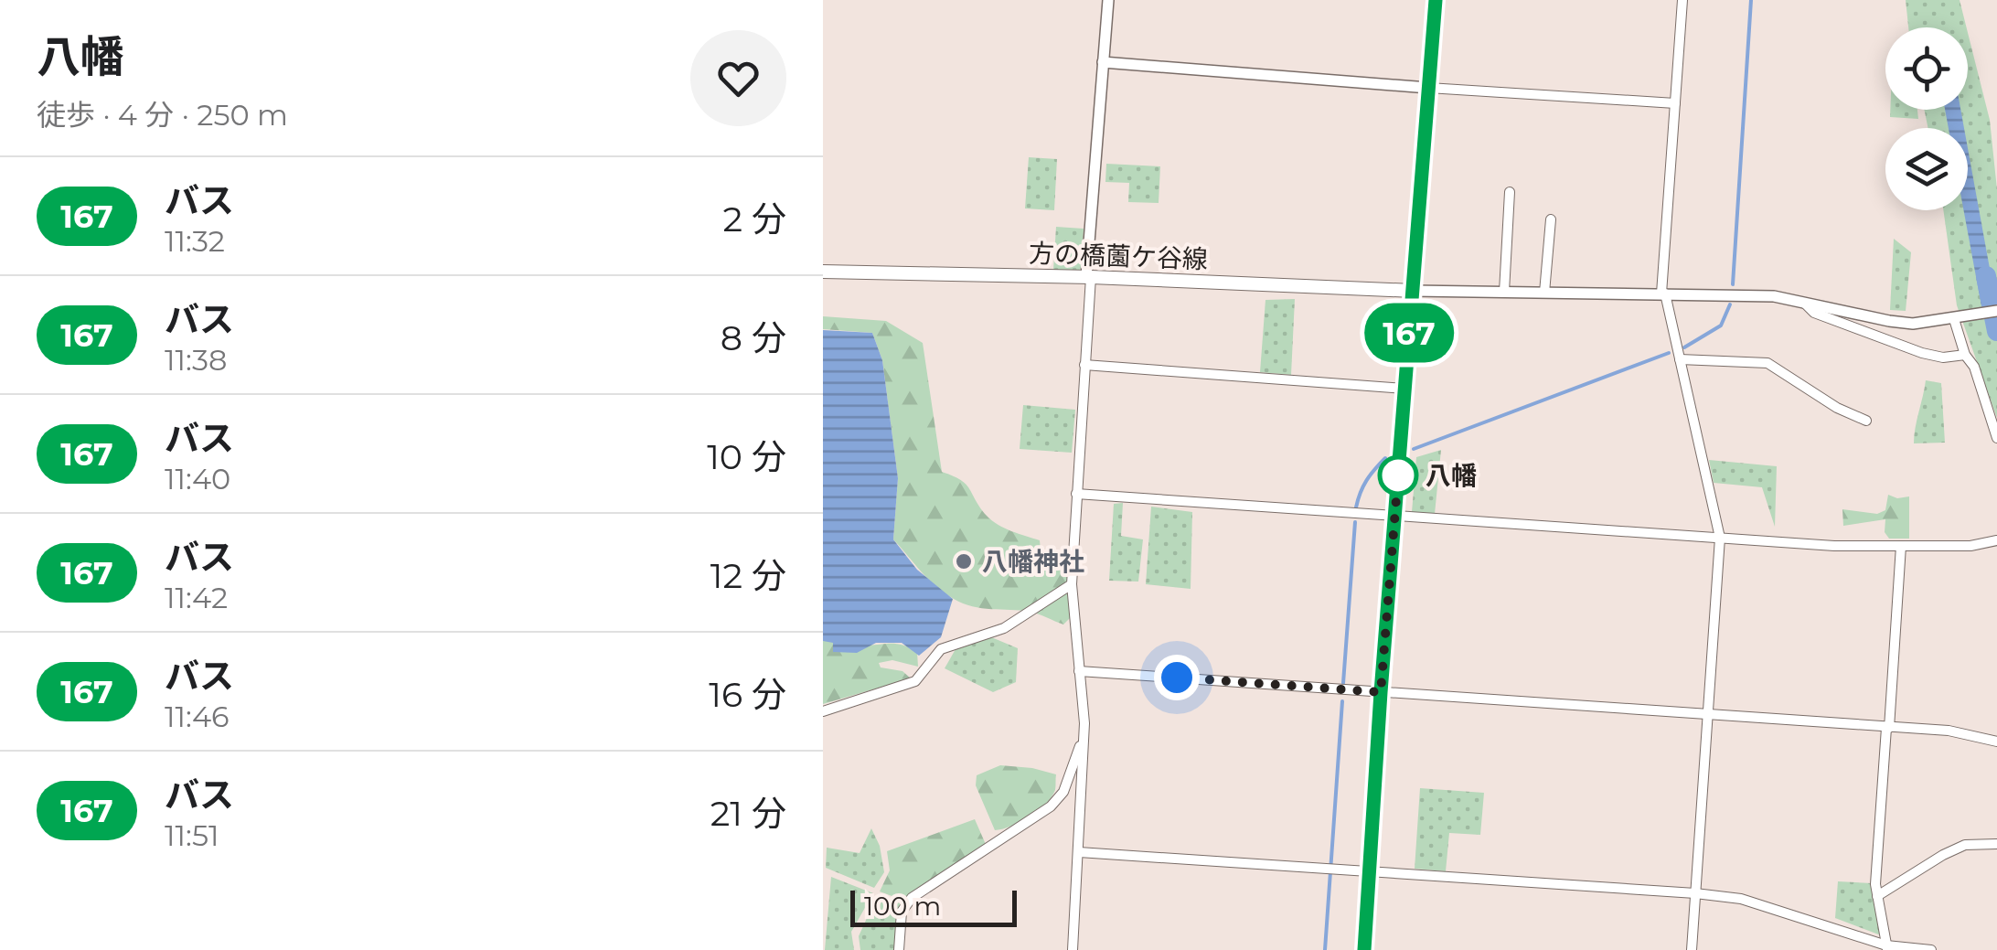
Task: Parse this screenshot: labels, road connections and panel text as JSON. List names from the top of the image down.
{
  "streets": {
    "main road": ["方の橋薗ケ谷線"]
  },
  "places": ["八幡", "八幡神社"],
  "lines": ["bus line 167"],
  "scale_bar": "100 m",
  "page": {
    "heading": ["八幡", "徒歩 · 4 分 · 250 m"],
    "on_map": "167",
    "list": [
      {
        "mark": "167",
        "name": "バス",
        "note": "11:32",
        "value": "2 分"
      },
      {
        "mark": "167",
        "name": "バス",
        "note": "11:38",
        "value": "8 分"
      },
      {
        "mark": "167",
        "name": "バス",
        "note": "11:40",
        "value": "10 分"
      },
      {
        "mark": "167",
        "name": "バス",
        "note": "11:42",
        "value": "12 分"
      },
      {
        "mark": "167",
        "name": "バス",
        "note": "11:46",
        "value": "16 分"
      },
      {
        "mark": "167",
        "name": "バス",
        "note": "11:51",
        "value": "21 分"
      }
    ],
    "scale": "100 m"
  }
}
